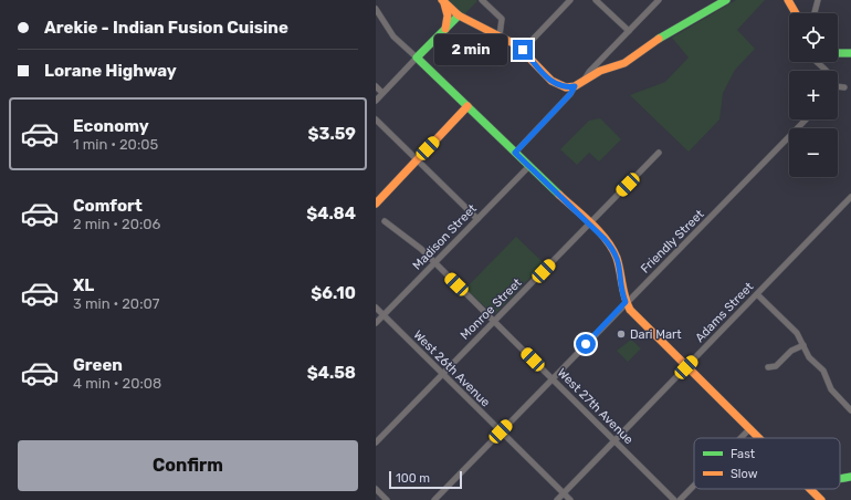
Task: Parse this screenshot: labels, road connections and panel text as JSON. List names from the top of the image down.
{
  "streets": {
    "street": [
      "Madison Street",
      "Friendly Street",
      "Monroe Street",
      "Adams Street",
      "West 26th Avenue",
      "West 27th Avenue"
    ]
  },
  "crossings": [
    ["Madison Street", "West 26th Avenue"],
    ["Madison Street", "West 27th Avenue"],
    ["Friendly Street", "West 26th Avenue"],
    ["Friendly Street", "West 27th Avenue"],
    ["Monroe Street", "West 26th Avenue"],
    ["Monroe Street", "West 27th Avenue"],
    ["Adams Street", "West 26th Avenue"],
    ["Adams Street", "West 27th Avenue"]
  ],
  "places": ["Dari Mart"],
  "legend": ["Fast", "Slow"],
  "scale_bar": "100 m",
  "page": {
    "banner": ["Arekie - Indian Fusion Cuisine", "Lorane Highway"],
    "map_buttons": ["+", "−"],
    "bubble": "2 min",
    "list": [
      {
        "name": "Economy",
        "note": "1 min · 20:05",
        "value": "$3.59"
      },
      {
        "name": "Comfort",
        "note": "2 min · 20:06",
        "value": "$4.84"
      },
      {
        "name": "XL",
        "note": "3 min · 20:07",
        "value": "$6.10"
      },
      {
        "name": "Green",
        "note": "4 min · 20:08",
        "value": "$4.58"
      }
    ],
    "buttons": "Confirm",
    "scale": "100 m"
  }
}
